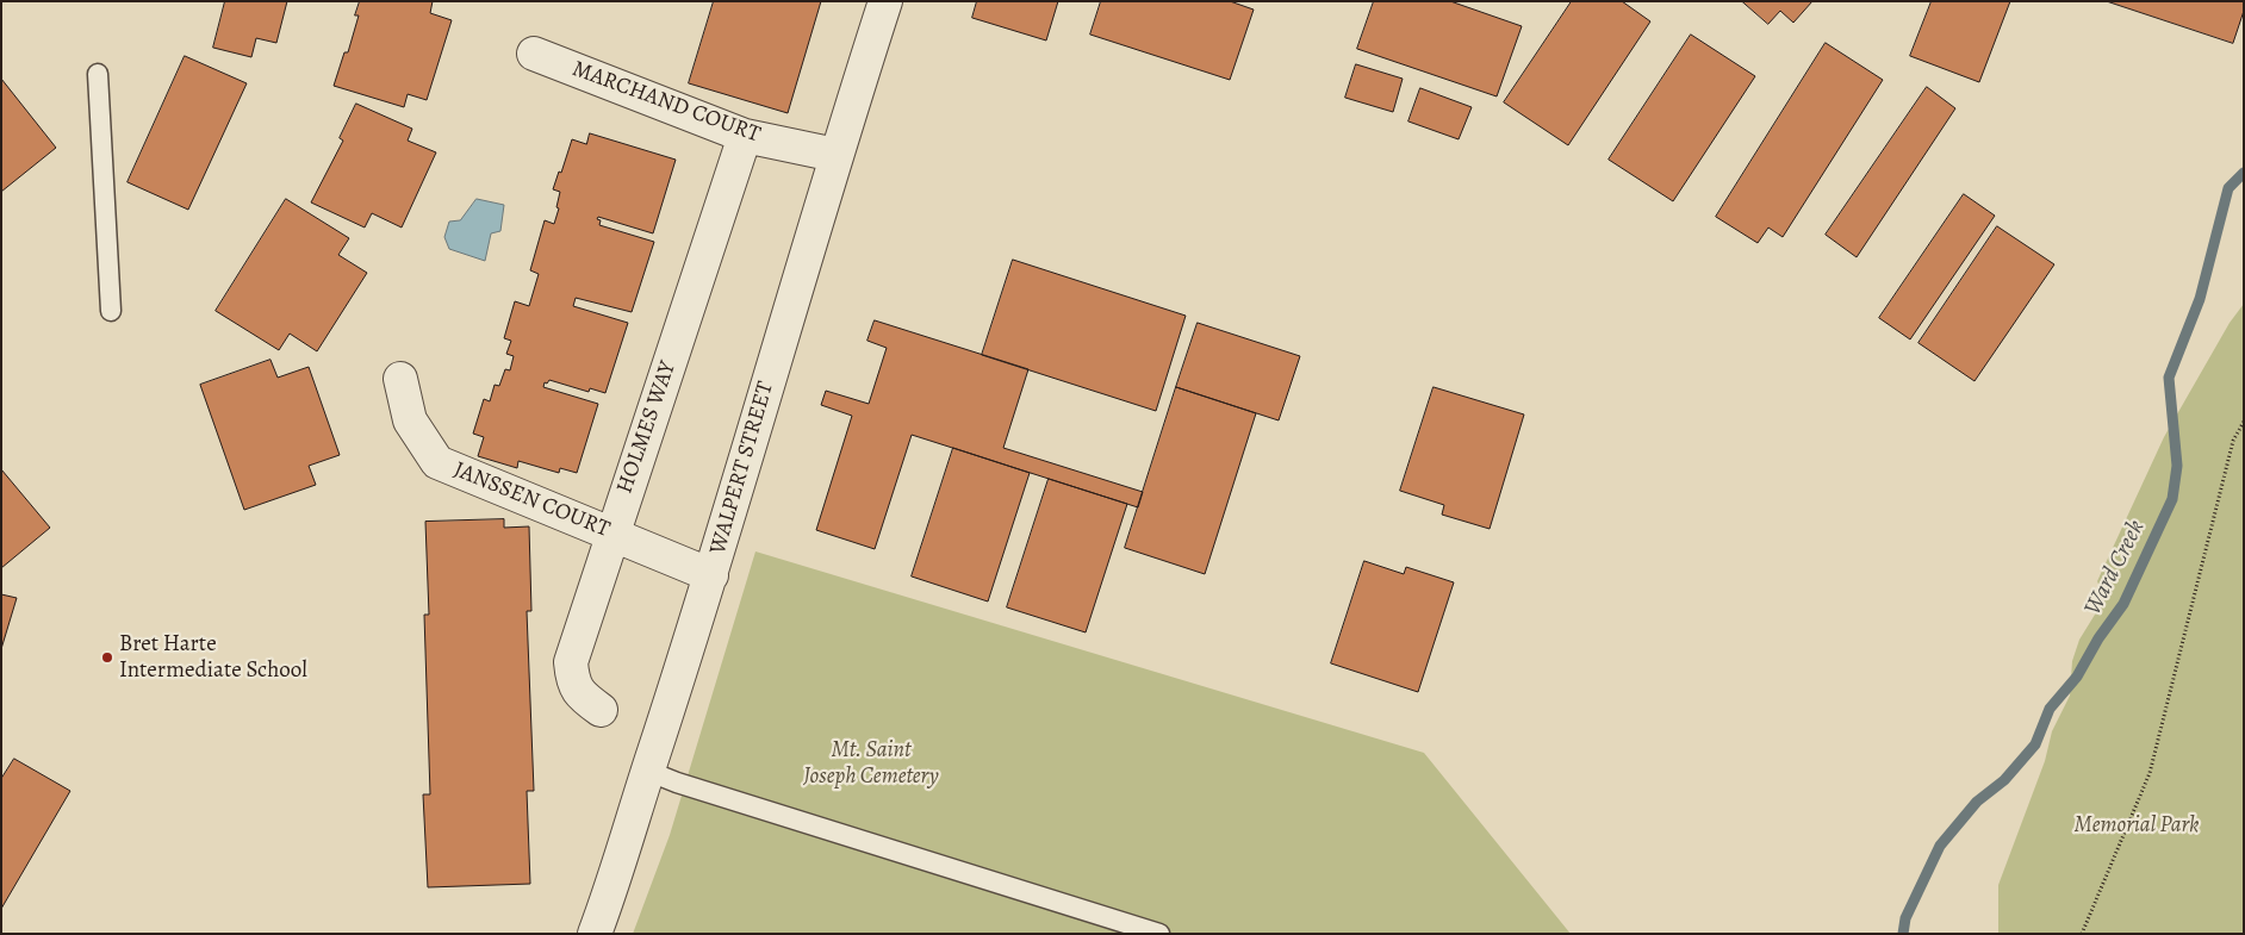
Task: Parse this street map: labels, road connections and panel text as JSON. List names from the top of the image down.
{
  "streets": {
    "street": [
      "MARCHAND COURT",
      "HOLMES WAY",
      "WALPERT STREET",
      "JANSSEN COURT"
    ]
  },
  "crossings": [
    ["MARCHAND COURT", "HOLMES WAY"],
    ["MARCHAND COURT", "WALPERT STREET"],
    ["HOLMES WAY", "JANSSEN COURT"],
    ["WALPERT STREET", "JANSSEN COURT"]
  ],
  "water": ["Ward Creek"],
  "parks": ["Mt. Saint Joseph Cemetery", "Memorial Park"],
  "places": ["Bret Harte Intermediate School"]
}
